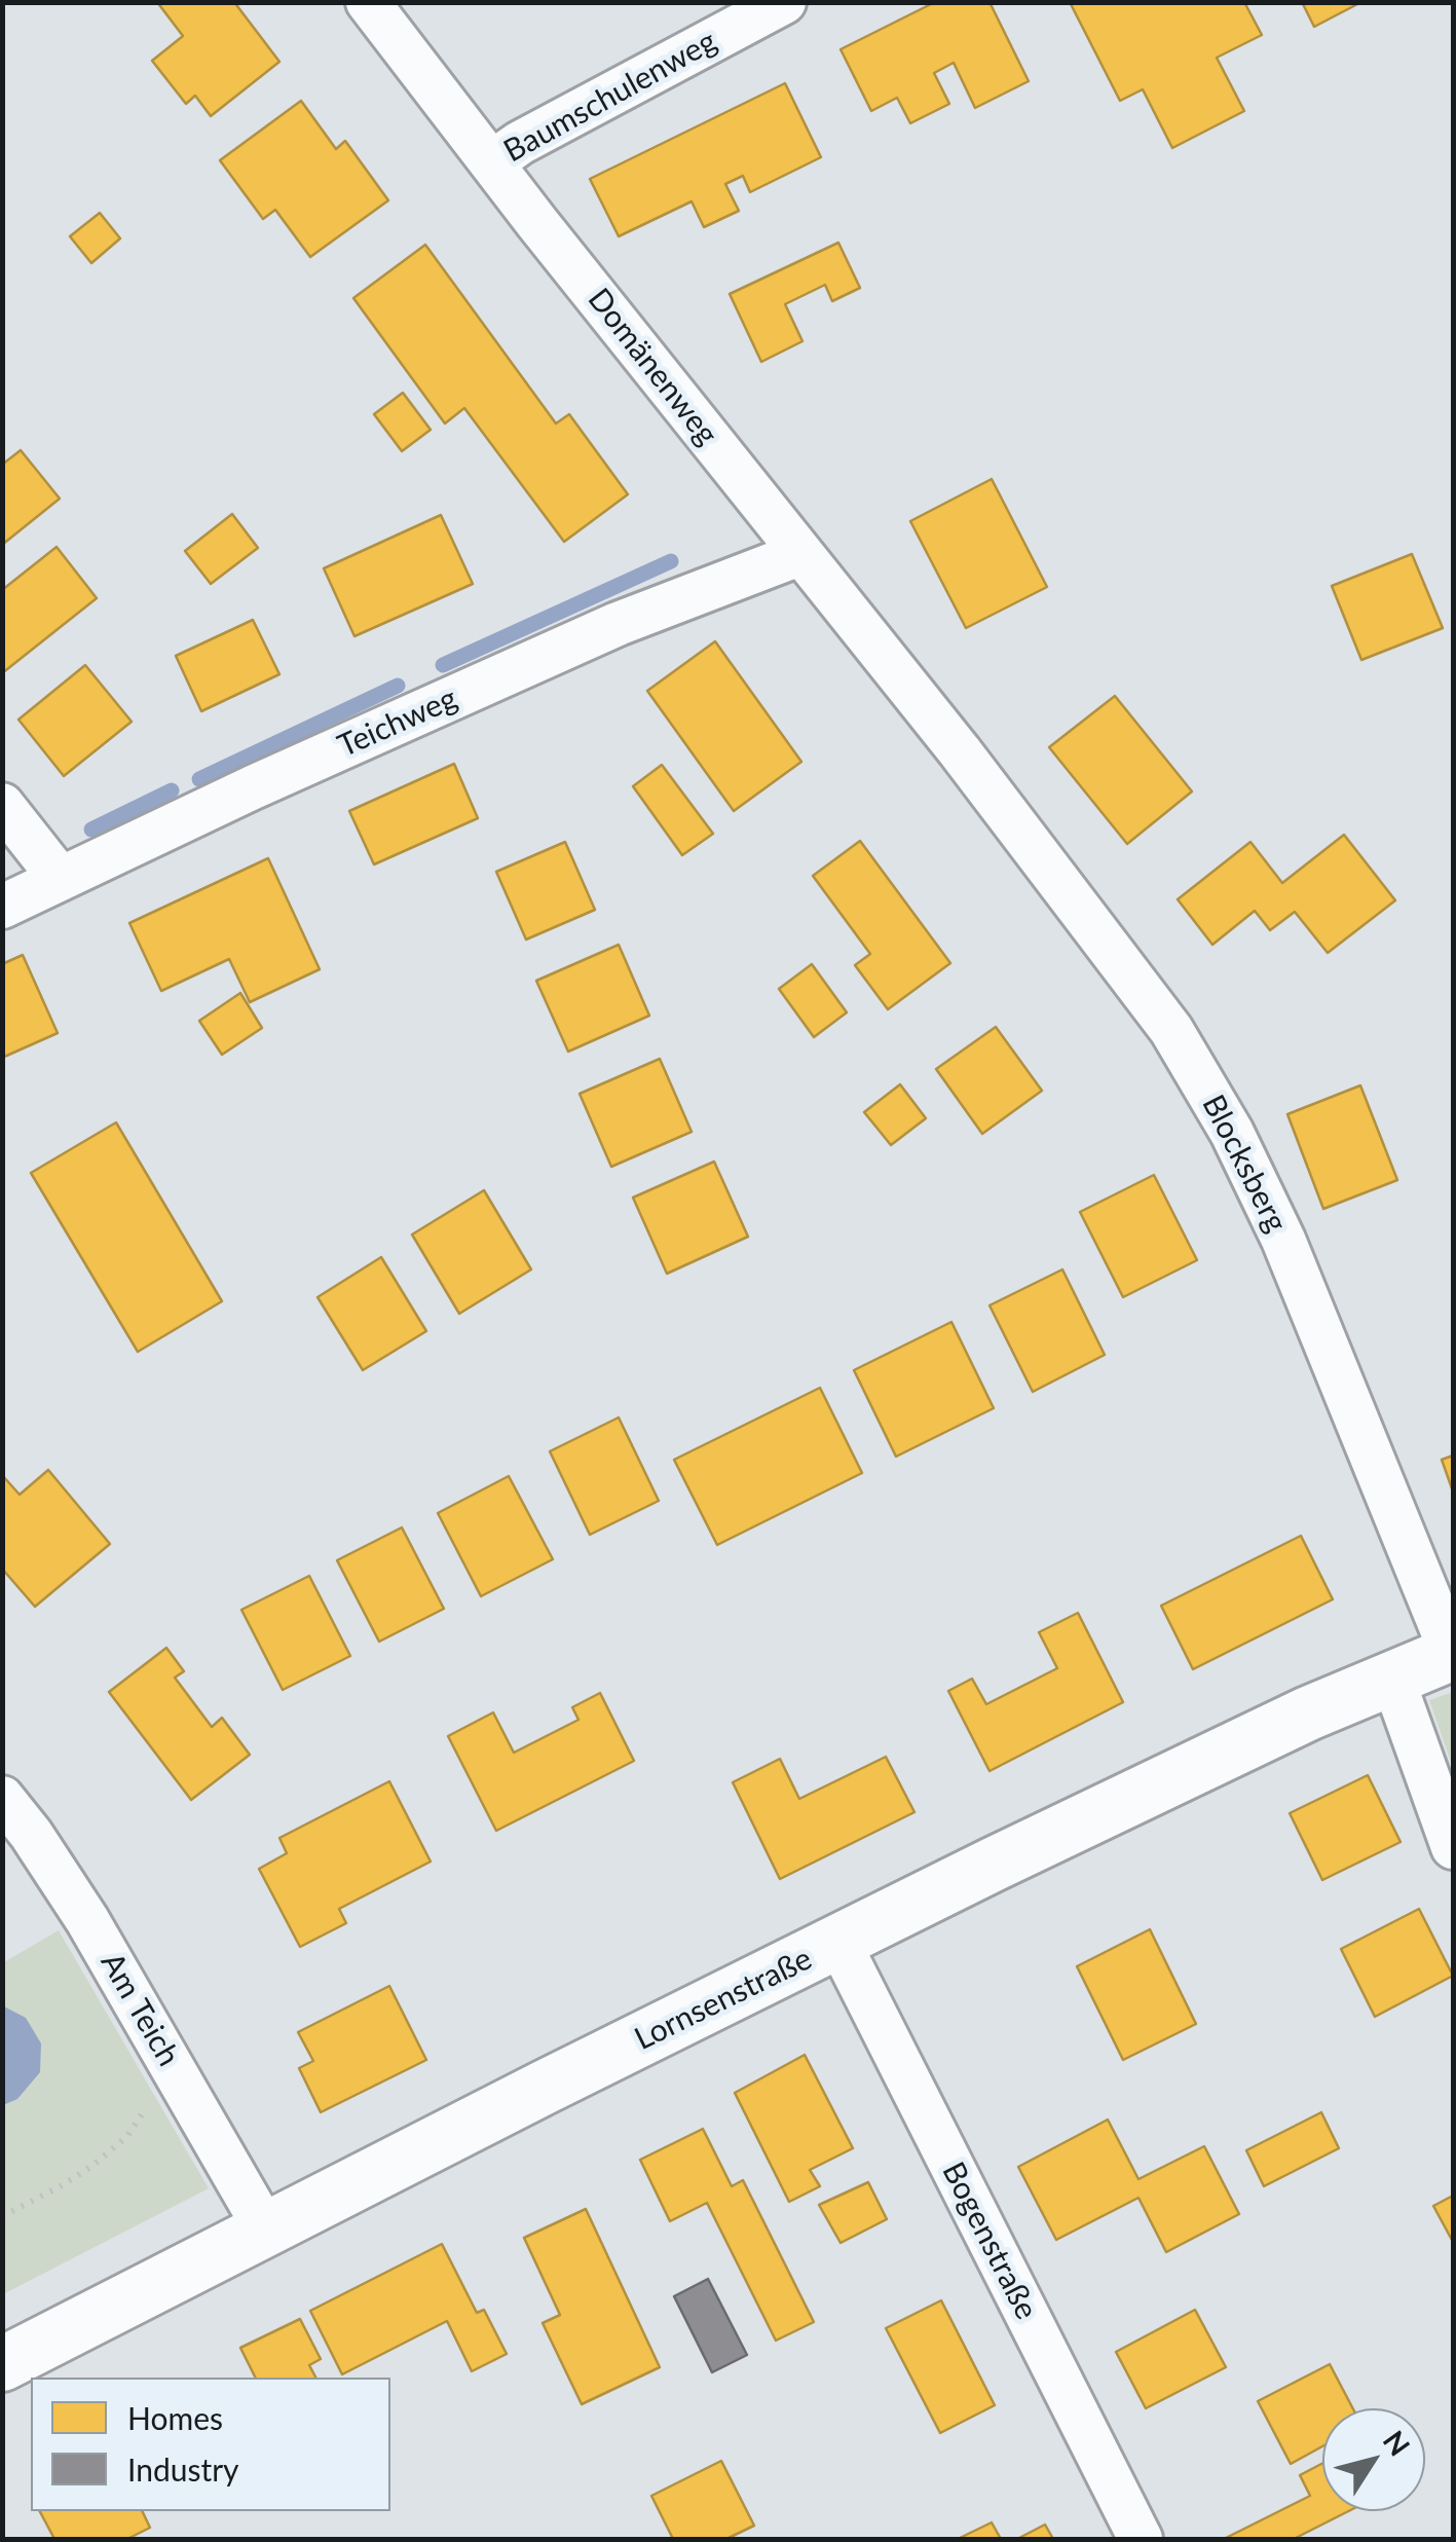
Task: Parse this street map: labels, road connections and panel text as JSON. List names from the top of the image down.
{
  "streets": {
    "street": [
      "Baumschulenweg",
      "Domänenweg",
      "Teichweg",
      "Blocksberg",
      "Lornsenstraße",
      "Am Teich",
      "Bogenstraße"
    ]
  },
  "crossings": [
    ["Baumschulenweg", "Domänenweg"],
    ["Domänenweg", "Teichweg"],
    ["Domänenweg", "Blocksberg"],
    ["Blocksberg", "Lornsenstraße"],
    ["Lornsenstraße", "Am Teich"],
    ["Lornsenstraße", "Bogenstraße"]
  ],
  "legend": ["Homes", "Industry"],
  "north": "top right"
}
